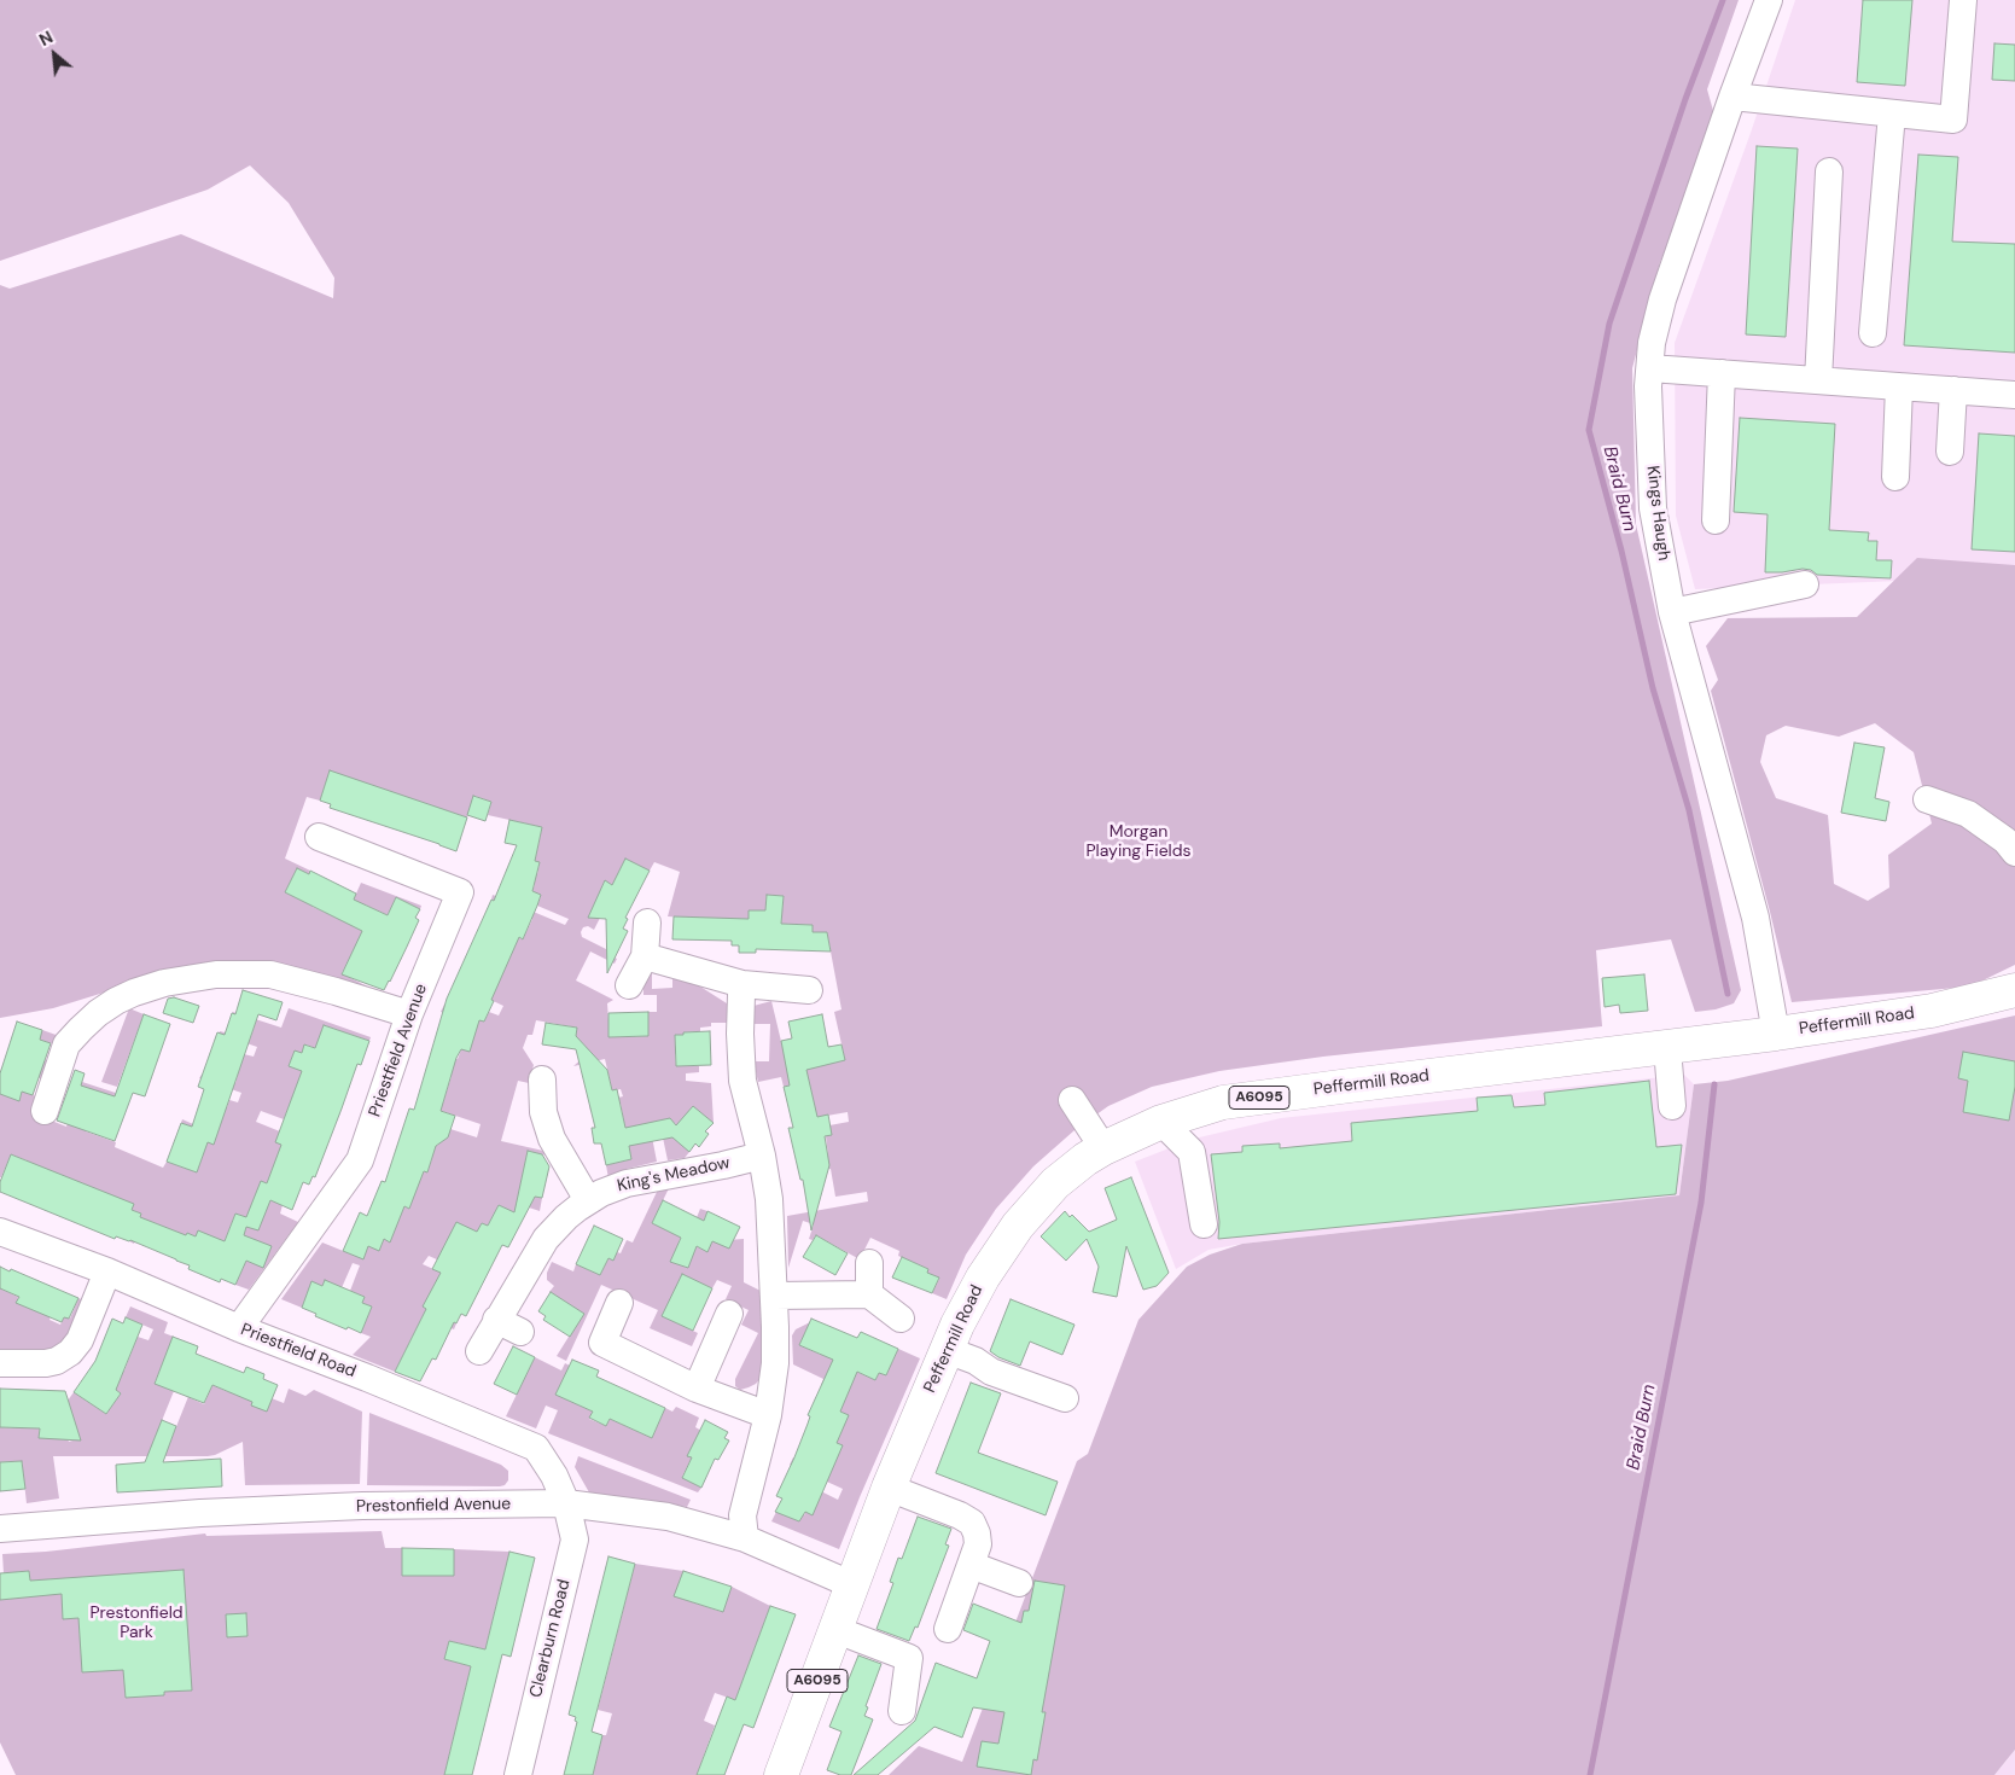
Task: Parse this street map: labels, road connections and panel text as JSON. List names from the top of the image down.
{
  "streets": {
    "main road": ["Peffermill Road", "A6095"],
    "street": [
      "Kings Haugh",
      "Priestfield Avenue",
      "King's Meadow",
      "Priestfield Road",
      "Prestonfield Avenue",
      "Clearburn Road"
    ]
  },
  "crossings": [
    ["Kings Haugh", "Peffermill Road"],
    ["Peffermill Road", "Prestonfield Avenue"],
    ["Priestfield Avenue", "Priestfield Road"],
    ["Priestfield Road", "Prestonfield Avenue"],
    ["Priestfield Road", "Clearburn Road"],
    ["Prestonfield Avenue", "Clearburn Road"]
  ],
  "water": ["Braid Burn"],
  "parks": ["Morgan Playing Fields", "Prestonfield Park"],
  "north": "top left"
}
